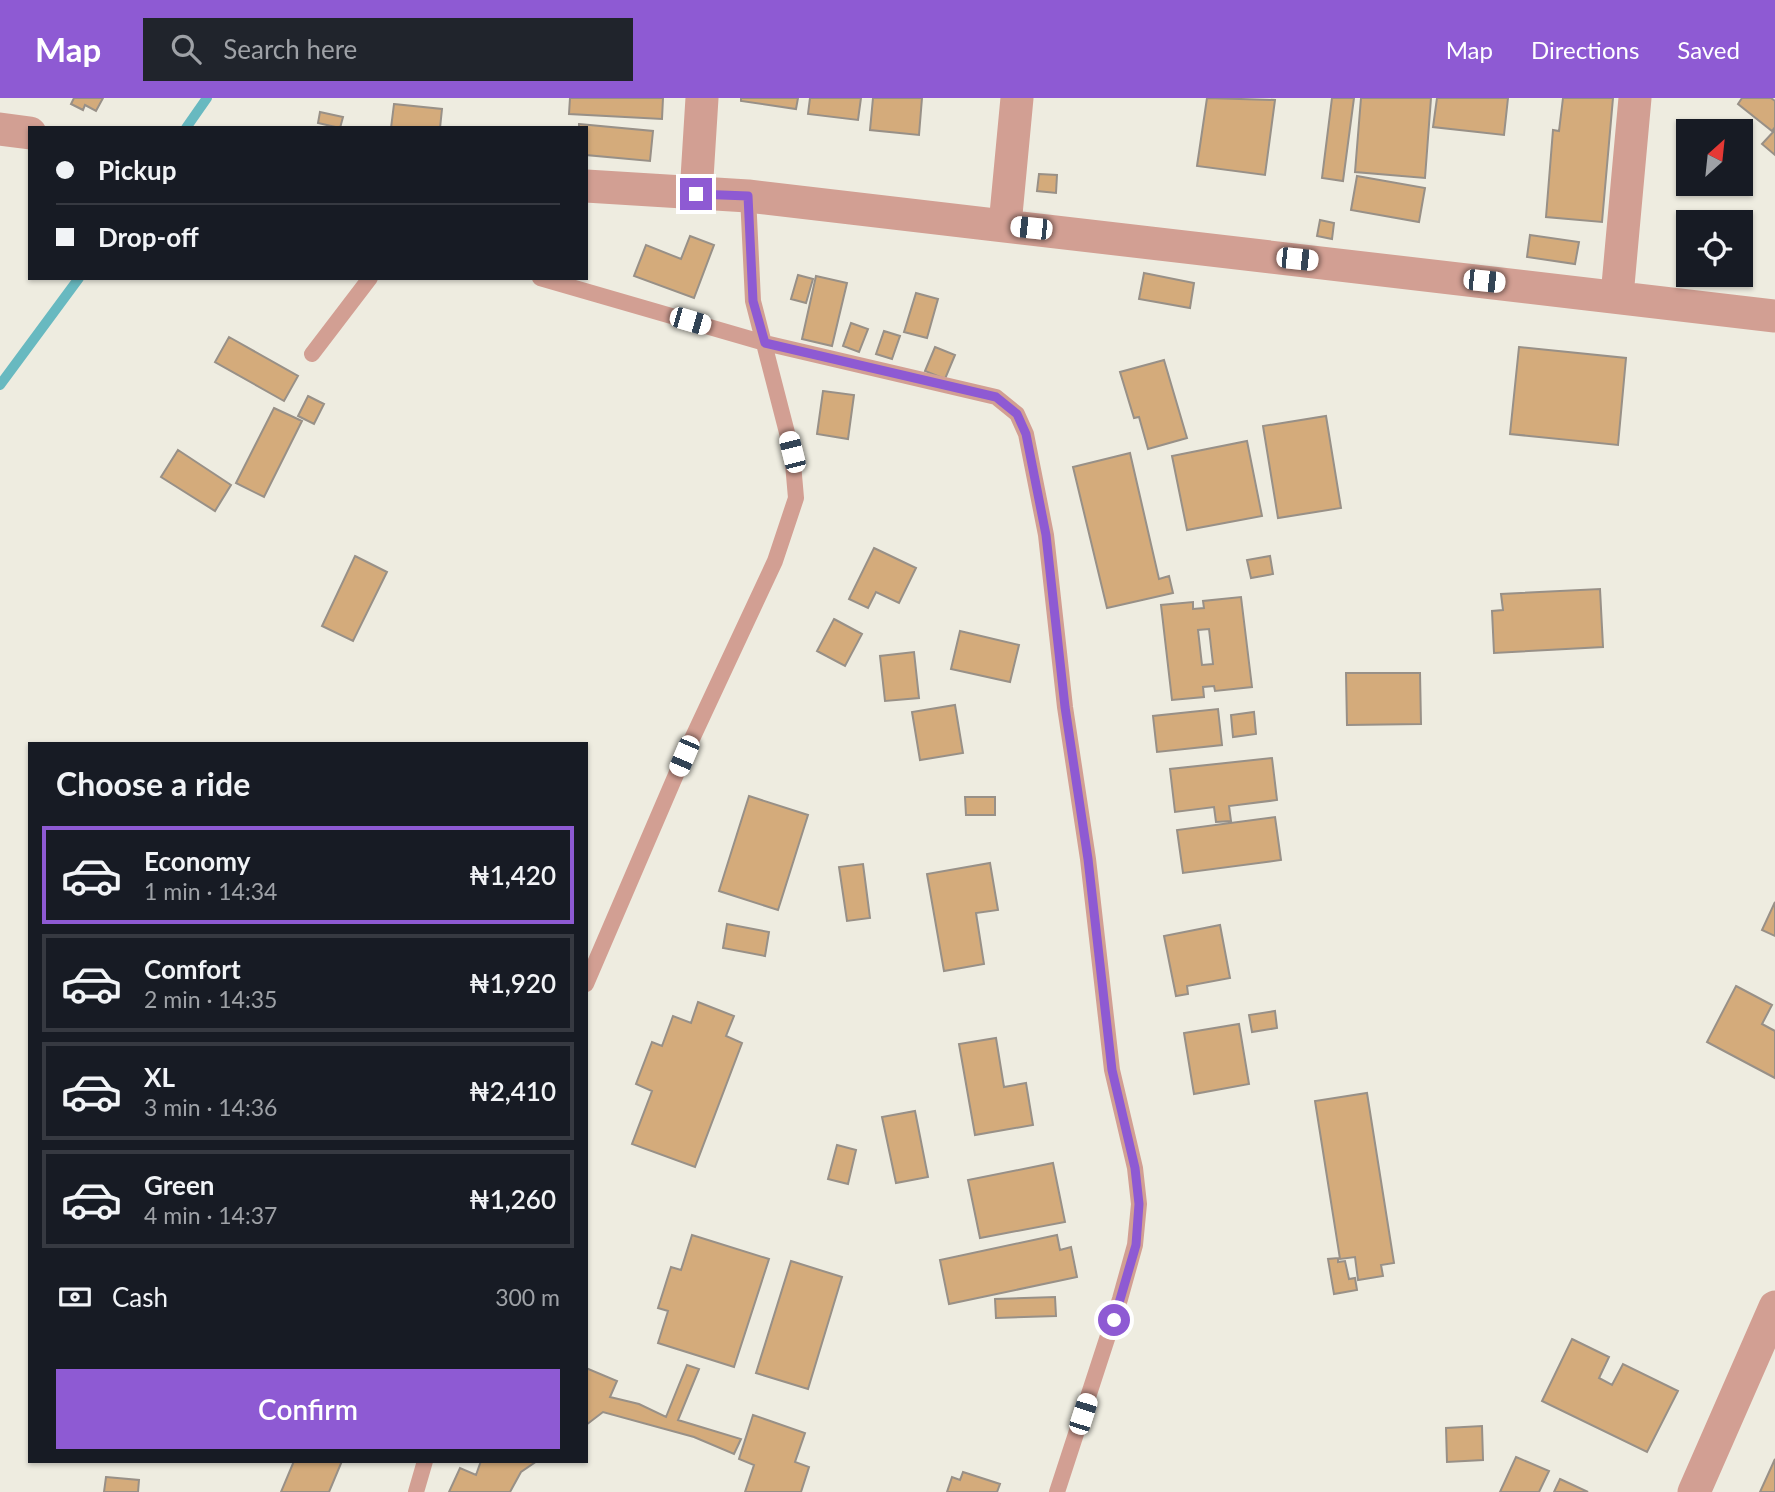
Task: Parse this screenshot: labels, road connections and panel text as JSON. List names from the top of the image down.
{
  "north": "top right",
  "page": {
    "header": "Map",
    "search": "Search here",
    "nav": ["Map", "Directions", "Saved"],
    "banner": ["Pickup", "Drop-off"],
    "heading": "Choose a ride",
    "list": [
      {
        "name": "Economy",
        "note": "1 min · 14:34",
        "value": "₦1,420"
      },
      {
        "name": "Comfort",
        "note": "2 min · 14:35",
        "value": "₦1,920"
      },
      {
        "name": "XL",
        "note": "3 min · 14:36",
        "value": "₦2,410"
      },
      {
        "name": "Green",
        "note": "4 min · 14:37",
        "value": "₦1,260"
      }
    ],
    "pay": ["Cash", "300 m"],
    "buttons": "Confirm"
  }
}
